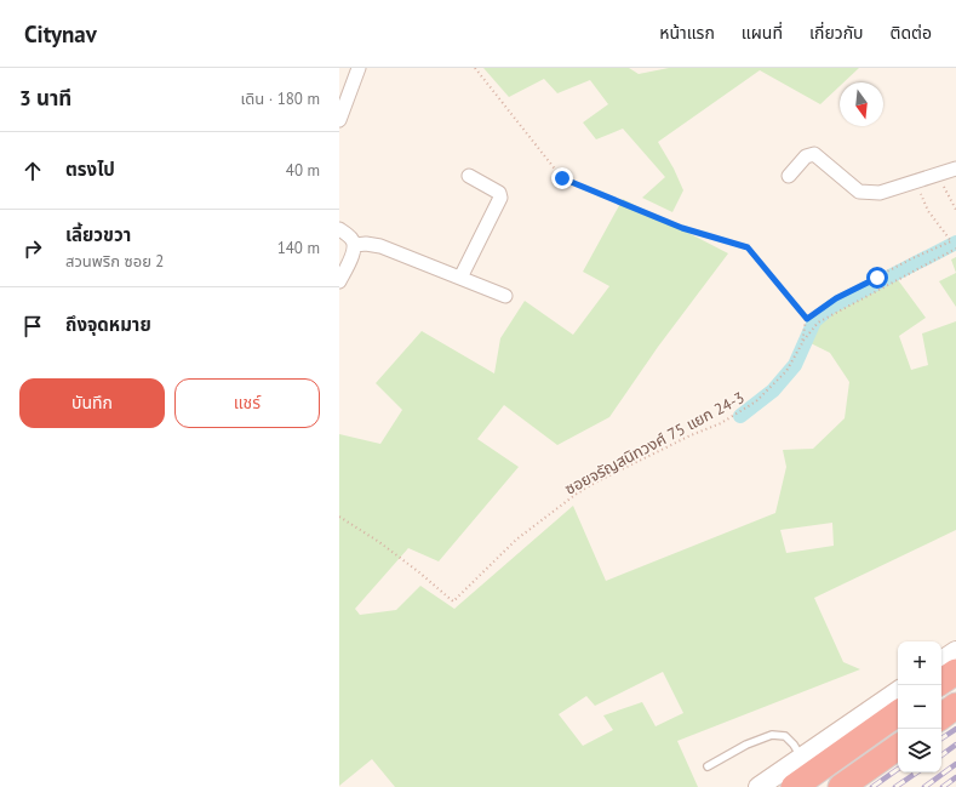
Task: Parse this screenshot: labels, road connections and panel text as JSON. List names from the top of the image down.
{
  "streets": {
    "path": ["ซอยจรัญสนิทวงศ์ 75 แยก 24-3"]
  },
  "north": "bottom",
  "page": {
    "header": "Citynav",
    "nav": [
      "หน้าแรก",
      "แผนที่",
      "เกี่ยวกับ",
      "ติดต่อ"
    ],
    "heading": ["3 นาที", "เดิน · 180 m"],
    "list": [
      ["ตรงไป", "40 m"],
      ["เลี้ยวขวา", "สวนพริก ซอย 2", "140 m"],
      "ถึงจุดหมาย"
    ],
    "buttons": ["บันทึก", "แชร์"],
    "map_buttons": ["+", "−"]
  }
}
